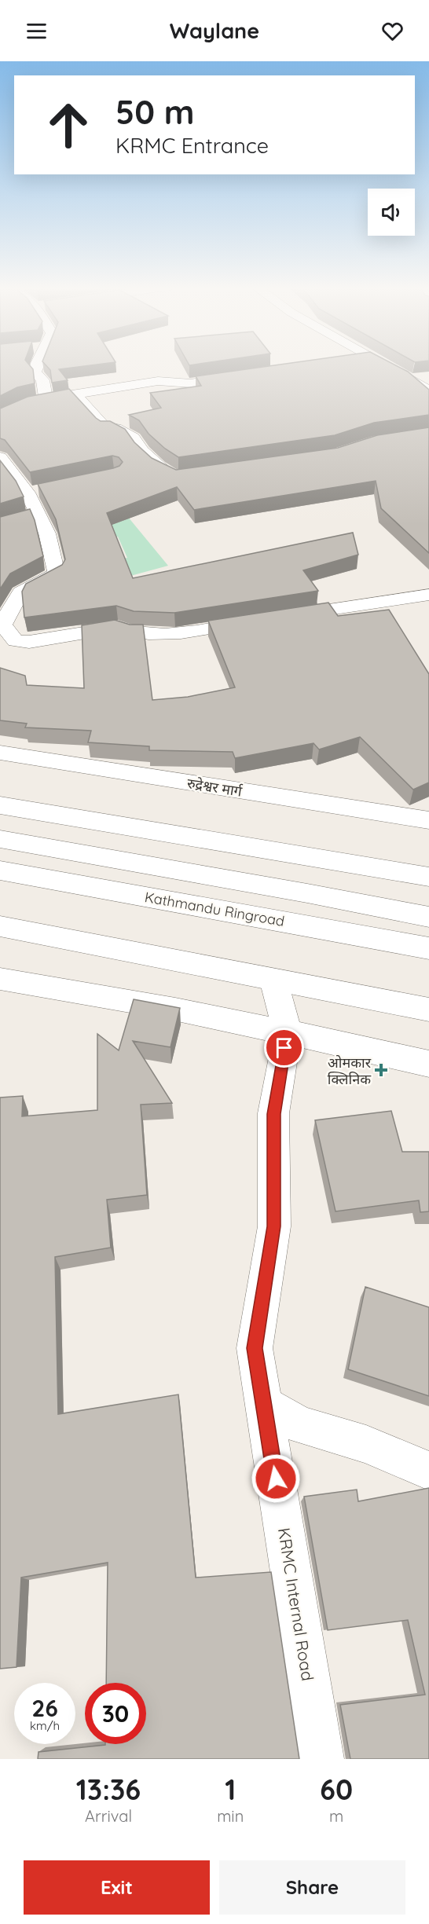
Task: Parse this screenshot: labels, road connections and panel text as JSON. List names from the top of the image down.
{
  "streets": {
    "main road": ["रुद्रेश्वर मार्ग", "Kathmandu Ringroad", "KRMC Internal Road"]
  },
  "places": {
    "health": ["ओमकार क्लिनिक"]
  },
  "page": {
    "header": "Waylane",
    "turn": ["50 m", "KRMC Entrance"],
    "speed": "26 km/h",
    "limit": "30",
    "eta": [
      "13:36",
      "Arrival",
      "1",
      "min",
      "60",
      "m"
    ],
    "buttons": ["Exit", "Share"]
  }
}
